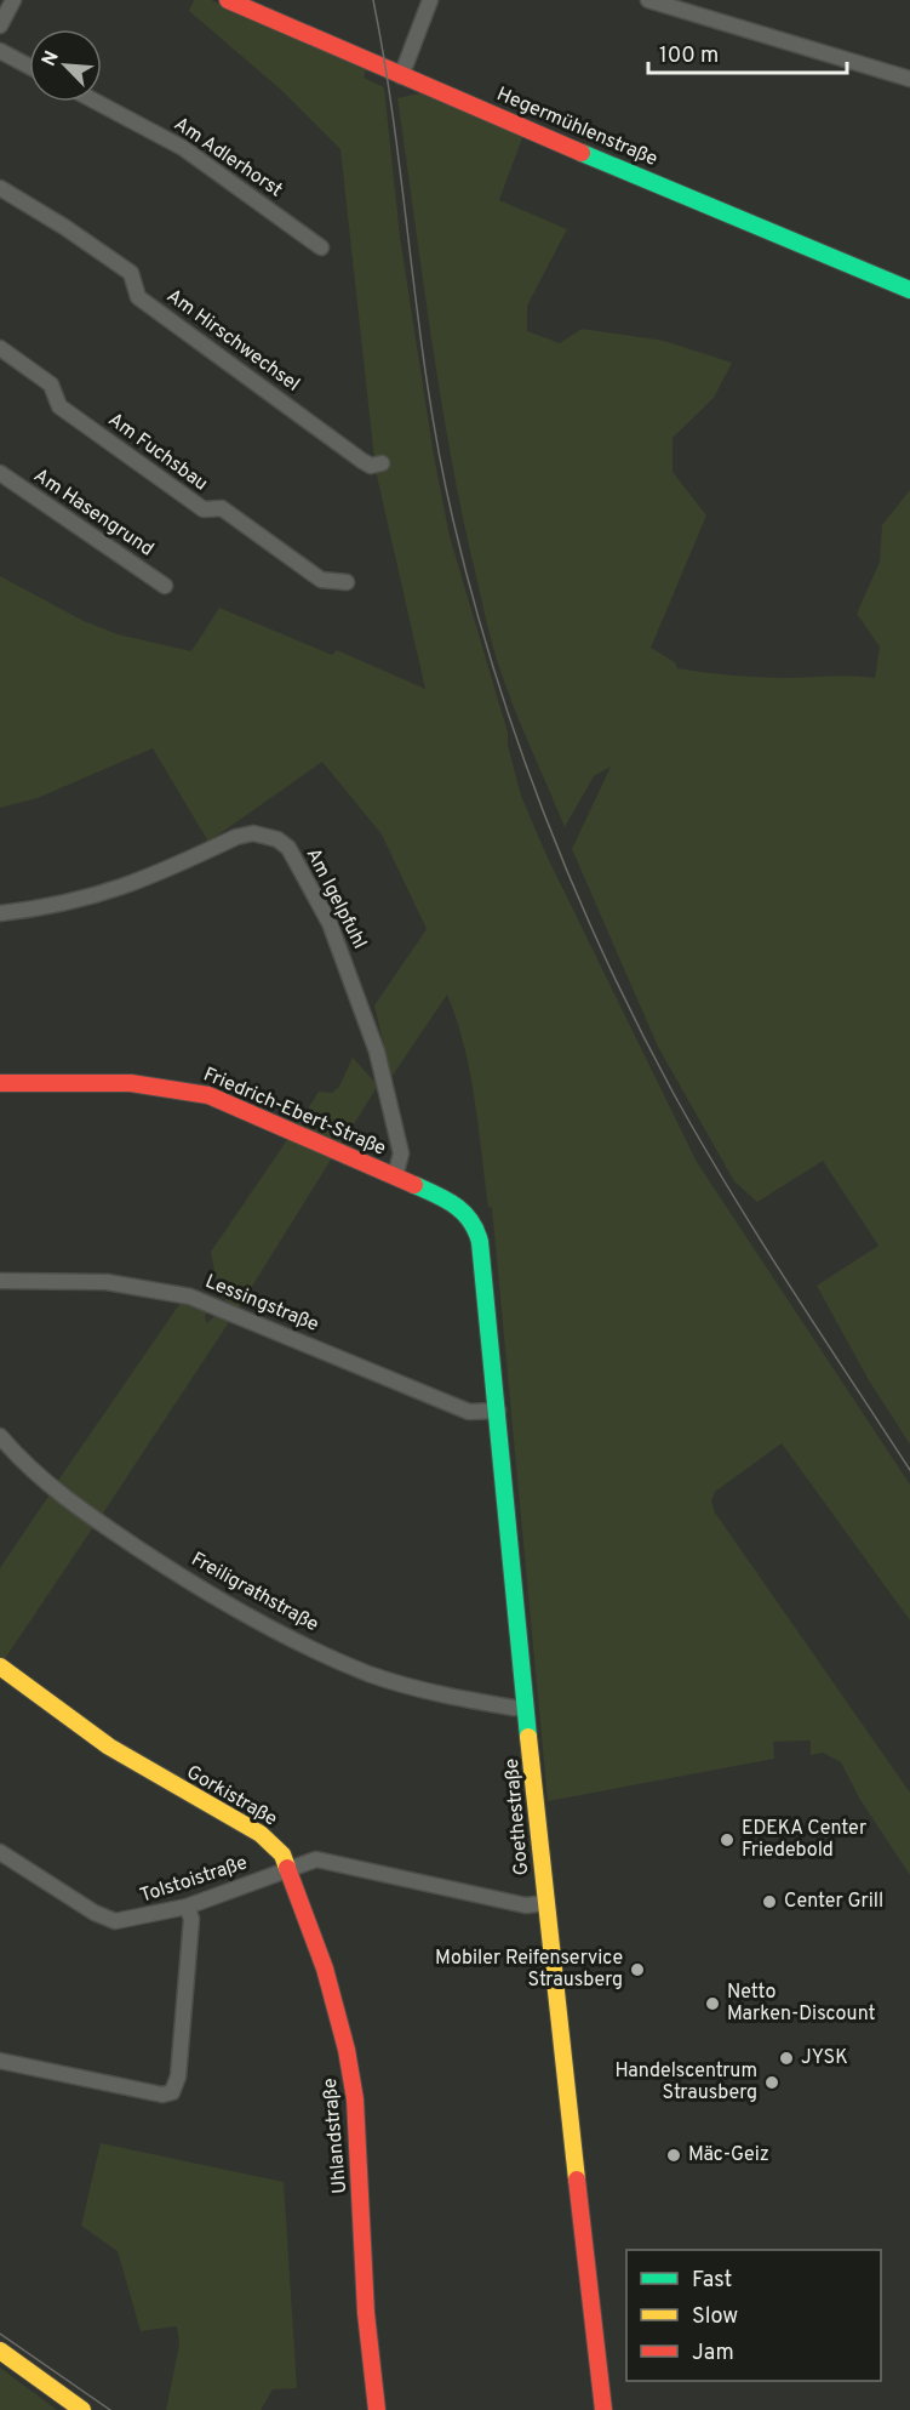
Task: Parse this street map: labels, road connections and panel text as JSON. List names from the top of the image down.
{
  "streets": {
    "street": [
      "Hegermühlenstraße",
      "Am Adlerhorst",
      "Am Hirschwechsel",
      "Am Fuchsbau",
      "Am Hasengrund",
      "Am Igelpfuhl",
      "Friedrich-Ebert-Straße",
      "Lessingstraße",
      "Freiligrathstraße",
      "Gorkistraße",
      "Goethestraße",
      "Tolstoistraße",
      "Uhlandstraße"
    ]
  },
  "crossings": [
    ["Am Igelpfuhl", "Friedrich-Ebert-Straße"],
    ["Friedrich-Ebert-Straße", "Goethestraße"],
    ["Lessingstraße", "Goethestraße"],
    ["Freiligrathstraße", "Goethestraße"],
    ["Gorkistraße", "Tolstoistraße"],
    ["Gorkistraße", "Uhlandstraße"],
    ["Tolstoistraße", "Uhlandstraße"]
  ],
  "places": [
    "EDEKA Center Friedebold",
    "Center Grill",
    "Mobiler Reifenservice Strausberg",
    "Netto Marken-Discount",
    "JYSK",
    "Handelscentrum Strausberg",
    "Mäc-Geiz"
  ],
  "legend": ["Fast", "Slow", "Jam"],
  "scale_bar": "100 m",
  "north": "top left"
}
